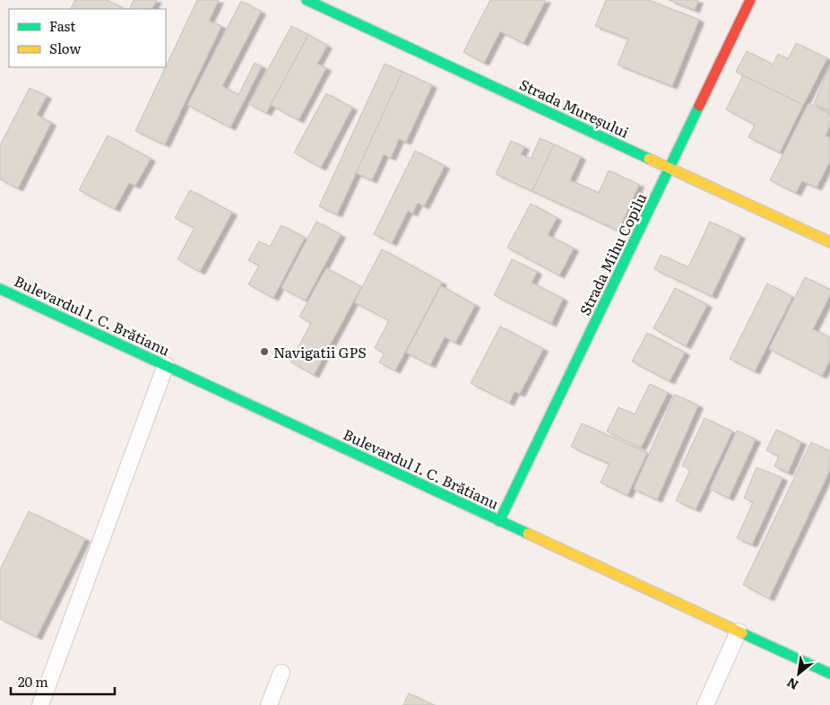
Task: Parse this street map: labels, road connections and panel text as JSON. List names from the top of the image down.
{
  "streets": {
    "street": ["Strada Mureșului", "Strada Mihu Copilu", "Bulevardul I. C. Brătianu"]
  },
  "crossings": [
    ["Strada Mureșului", "Strada Mihu Copilu"],
    ["Strada Mihu Copilu", "Bulevardul I. C. Brătianu"]
  ],
  "places": ["Navigatii GPS"],
  "legend": ["Fast", "Slow"],
  "scale_bar": "20 m",
  "north": "bottom left"
}
